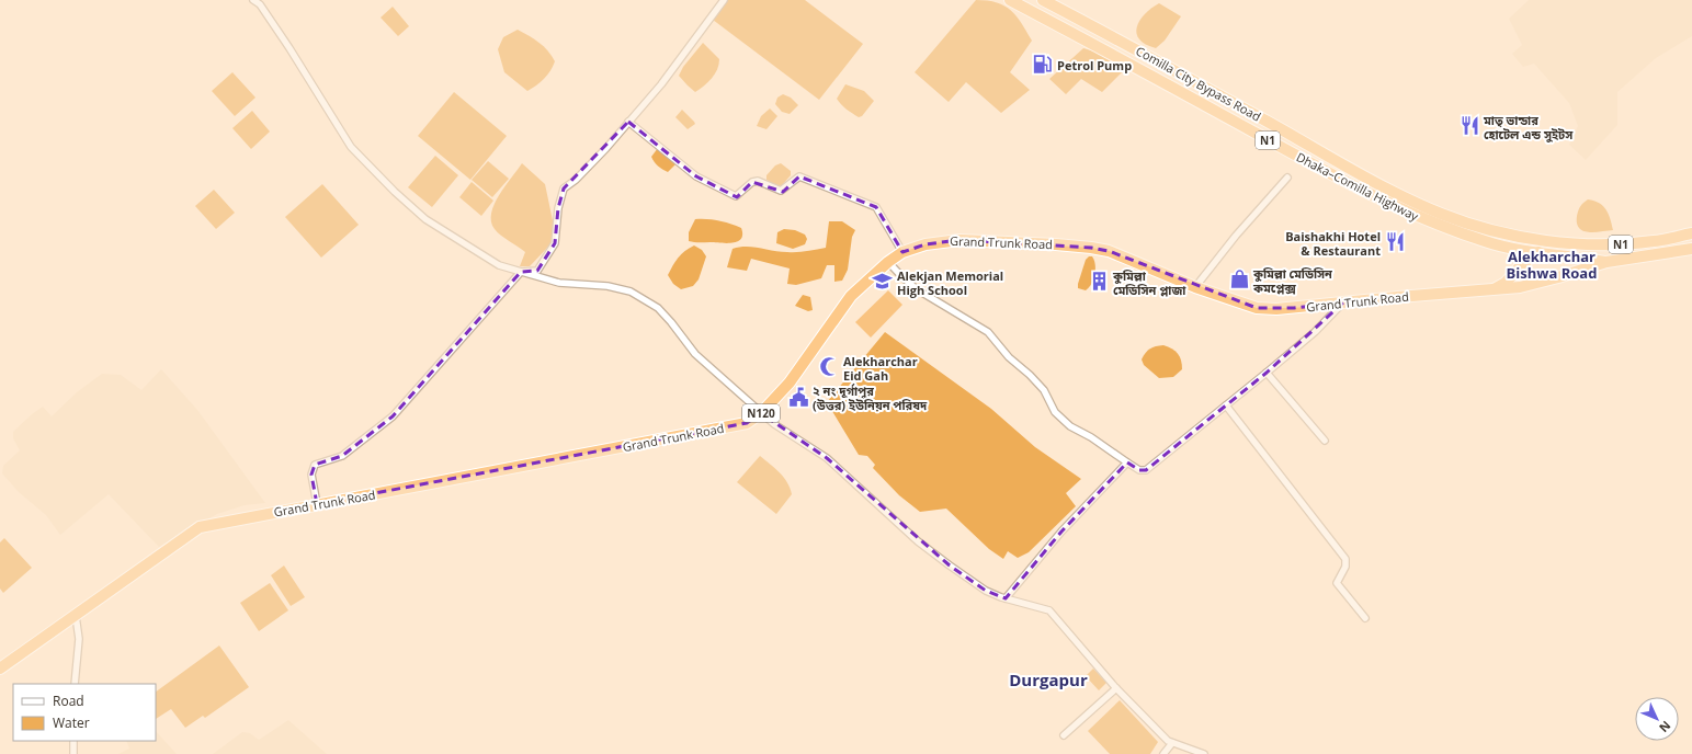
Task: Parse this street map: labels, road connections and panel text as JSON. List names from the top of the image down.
{
  "streets": {
    "highway": [
      "Comilla City Bypass Road",
      "N1",
      "Dhaka–Comilla Highway",
      "Grand Trunk Road",
      "N120"
    ]
  },
  "crossings": [
    ["Comilla City Bypass Road", "N1"],
    ["Comilla City Bypass Road", "N120"],
    ["N1", "Grand Trunk Road"],
    ["N1", "N120"],
    ["Dhaka–Comilla Highway", "Grand Trunk Road"],
    ["Dhaka–Comilla Highway", "N120"],
    ["Grand Trunk Road", "N120"]
  ],
  "districts": ["Alekharchar Bishwa Road", "Durgapur"],
  "places": {
    "fuel station": ["Petrol Pump"],
    "restaurant": ["মাতৃ ভান্ডার হোটেল এন্ড সুইটস", "Baishakhi Hotel & Restaurant"],
    "shop": ["কুমিল্লা মেডিসিন কমপ্লেক্স"],
    "school or university": ["Alekjan Memorial High School"],
    "building": ["কুমিল্লা মেডিসিন প্লাজা"],
    "mosque": ["Alekharchar Eid Gah"],
    "public building": ["২ নং দূর্গাপুর (উত্তর) ইউনিয়ন পরিষদ"]
  },
  "legend": ["Road", "Water"],
  "north": "bottom right"
}
